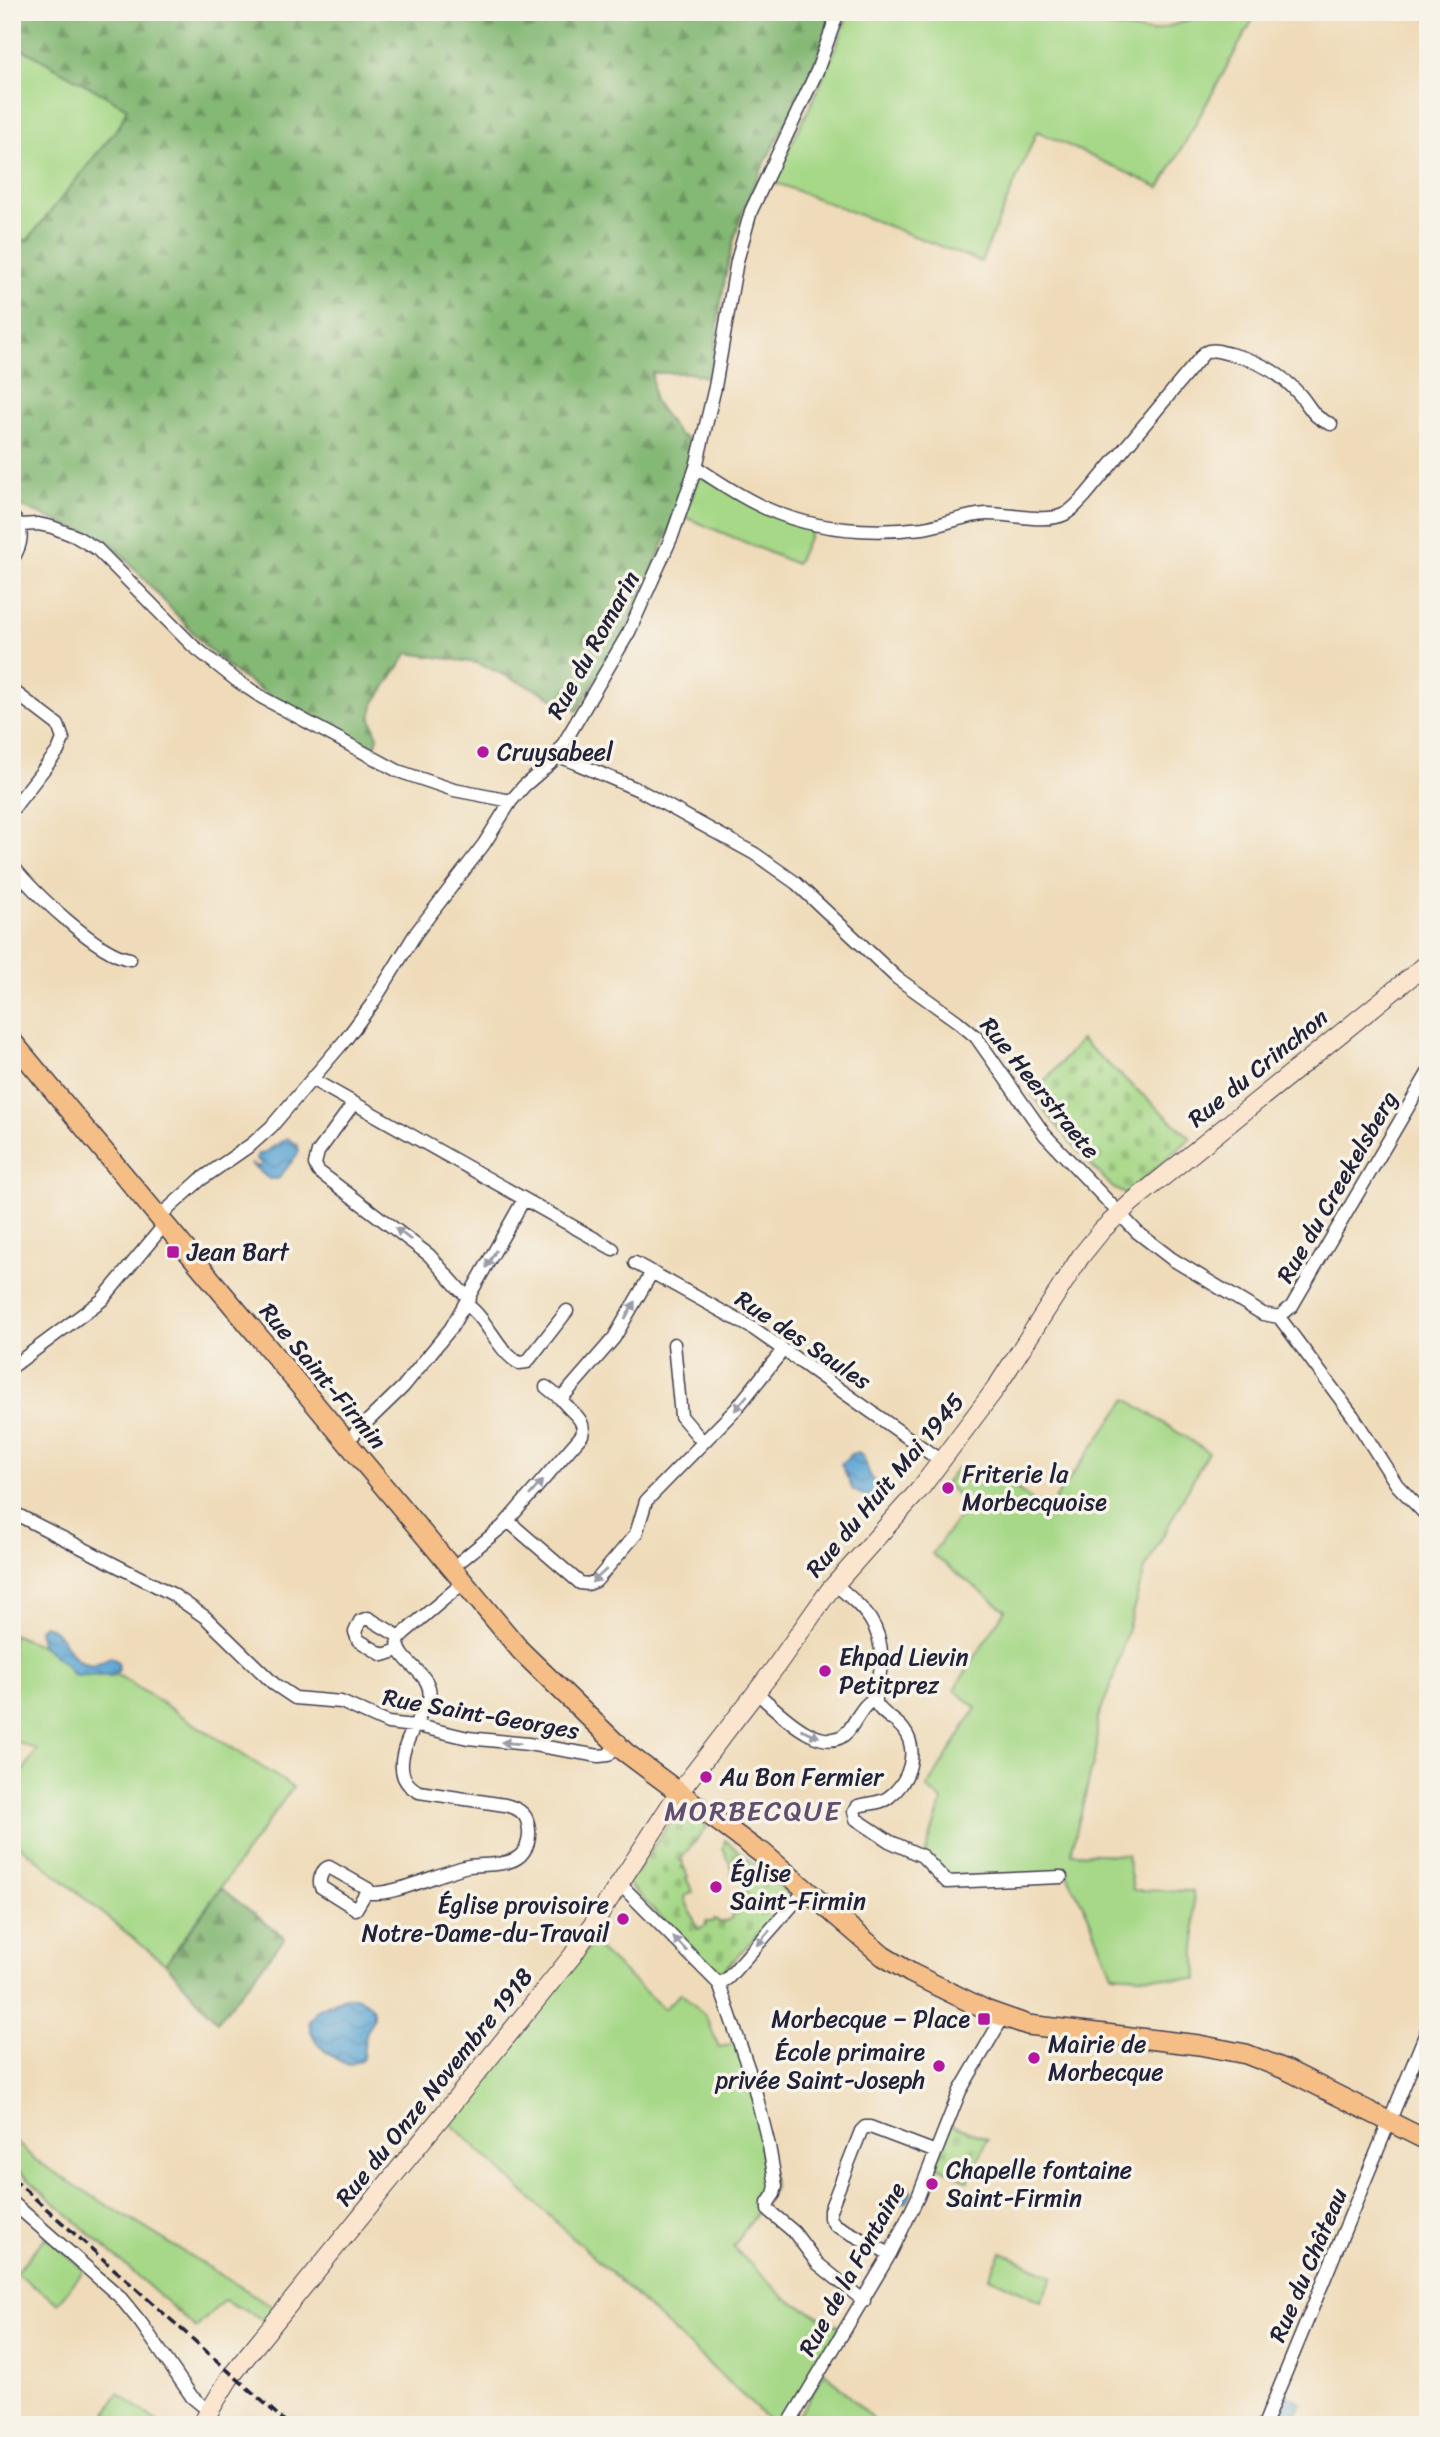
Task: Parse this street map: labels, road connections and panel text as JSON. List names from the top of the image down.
{
  "streets": {
    "main road": ["Rue Saint-Firmin"],
    "street": [
      "Rue du Romarin",
      "Rue du Crinchon",
      "Rue Heerstraete",
      "Rue du Creekelsberg",
      "Rue des Saules",
      "Rue du Huit Mai 1945",
      "Rue Saint-Georges",
      "Rue du Onze Novembre 1918",
      "Rue du Château",
      "Rue de la Fontaine"
    ]
  },
  "crossings": [
    ["Rue du Romarin", "Rue Heerstraete"],
    ["Rue du Romarin", "Rue Saint-Firmin"],
    ["Rue du Crinchon", "Rue Heerstraete"],
    ["Rue du Crinchon", "Rue du Huit Mai 1945"],
    ["Rue Heerstraete", "Rue du Creekelsberg"],
    ["Rue Heerstraete", "Rue du Huit Mai 1945"],
    ["Rue des Saules", "Rue du Huit Mai 1945"],
    ["Rue Saint-Firmin", "Rue du Huit Mai 1945"],
    ["Rue Saint-Firmin", "Rue Saint-Georges"],
    ["Rue Saint-Firmin", "Rue du Onze Novembre 1918"],
    ["Rue Saint-Firmin", "Rue du Château"],
    ["Rue Saint-Firmin", "Rue de la Fontaine"],
    ["Rue du Huit Mai 1945", "Rue du Onze Novembre 1918"]
  ],
  "districts": ["MORBECQUE"],
  "places": {
    "other": [
      "Cruysabeel",
      "Friterie la Morbecquoise",
      "Ehpad Lievin Petitprez",
      "Au Bon Fermier",
      "Église Saint-Firmin",
      "Église provisoire Notre-Dame-du-Travail",
      "Mairie de Morbecque",
      "École primaire privée Saint-Joseph",
      "Chapelle fontaine Saint-Firmin"
    ],
    "transit": ["Jean Bart", "Morbecque – Place"]
  }
}
